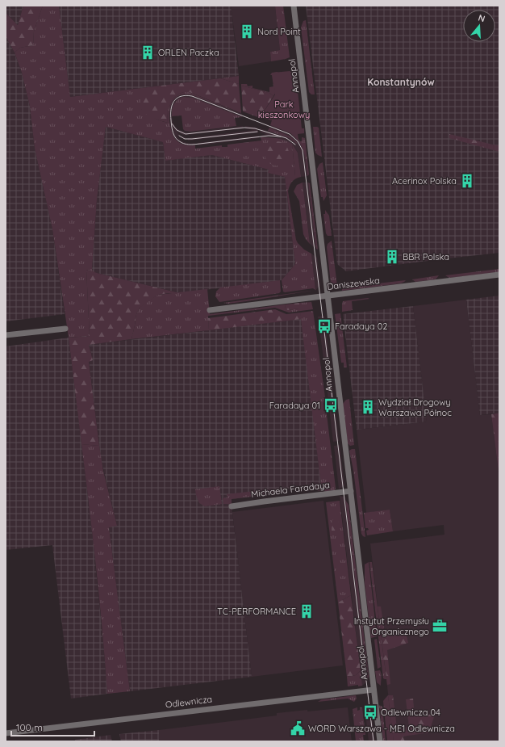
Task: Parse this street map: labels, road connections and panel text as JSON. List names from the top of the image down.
{
  "streets": {
    "street": [
      "Annopol",
      "Daniszewska",
      "Michaela Faradaya",
      "Odlewnicza"
    ]
  },
  "crossings": [
    ["Annopol", "Daniszewska"],
    ["Annopol", "Michaela Faradaya"],
    ["Annopol", "Odlewnicza"]
  ],
  "districts": ["Konstantynów"],
  "parks": ["Park kieszonkowy"],
  "places": {
    "building": [
      "Nord Point",
      "ORLEN Paczka",
      "Acerinox Polska",
      "BBR Polska",
      "Wydział Drogowy Warszawa Północ",
      "TC-PERFORMANCE"
    ],
    "bus stop": ["Faradaya 02", "Faradaya 01", "Odlewnicza 04"],
    "office": ["Instytut Przemysłu Organicznego"],
    "public building": ["WORD Warszawa - ME1 Odlewnicza"]
  },
  "scale_bar": "100 m",
  "north": "top"
}
